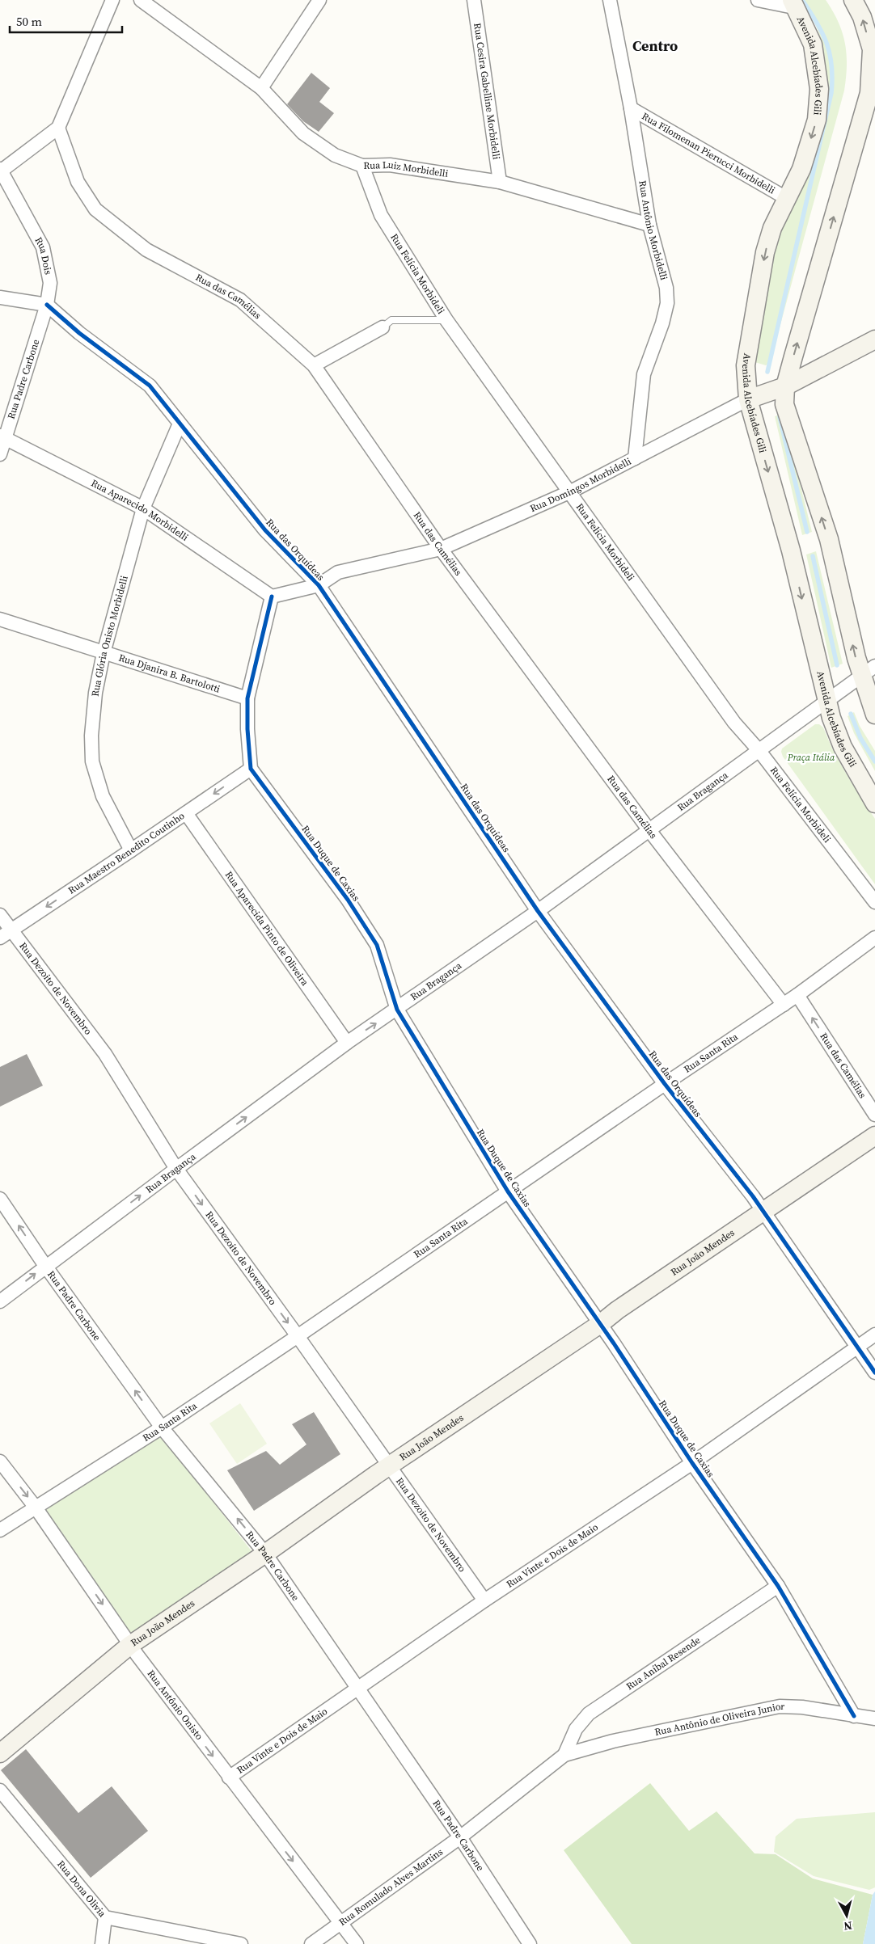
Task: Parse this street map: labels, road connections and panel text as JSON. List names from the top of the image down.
{
  "streets": {
    "street": [
      "Avenida Alcebíades Gili",
      "Rua Cesira Gabelline Morbidelli",
      "Rua Filomenan Pierucci Morbidelli",
      "Rua Luiz Morbidelli",
      "Rua Antônio Morbidelli",
      "Rua Dois",
      "Rua Felícia Morbideli",
      "Rua das Camélias",
      "Rua Padre Carbone",
      "Rua Domingos Morbidelli",
      "Rua Aparecido Morbidelli",
      "Rua das Orquídeas",
      "Rua Glória Onisto Morbidelli",
      "Rua Djanira B. Bartolotti",
      "Rua Bragança",
      "Rua Maestro Benedito Coutinho",
      "Rua Duque de Caxias",
      "Rua Aparecida Pinto de Oliveira",
      "Rua Dezoito de Novembro",
      "Rua Santa Rita",
      "Rua João Mendes",
      "Rua Vinte e Dois de Maio",
      "Rua Aníbal Resende",
      "Rua Antônio Onisto",
      "Rua Antônio de Oliveira Junior",
      "Rua Romulado Alves Martins",
      "Rua Dona Olivia"
    ]
  },
  "crossings": [
    ["Avenida Alcebíades Gili", "Rua Filomenan Pierucci Morbidelli"],
    ["Avenida Alcebíades Gili", "Rua Domingos Morbidelli"],
    ["Avenida Alcebíades Gili", "Rua Bragança"],
    ["Rua Cesira Gabelline Morbidelli", "Rua Luiz Morbidelli"],
    ["Rua Filomenan Pierucci Morbidelli", "Rua Antônio Morbidelli"],
    ["Rua Luiz Morbidelli", "Rua Antônio Morbidelli"],
    ["Rua Luiz Morbidelli", "Rua Felícia Morbideli"],
    ["Rua Antônio Morbidelli", "Rua Domingos Morbidelli"],
    ["Rua Dois", "Rua Padre Carbone"],
    ["Rua Dois", "Rua das Orquídeas"],
    ["Rua Felícia Morbideli", "Rua Domingos Morbidelli"],
    ["Rua Felícia Morbideli", "Rua Bragança"],
    ["Rua das Camélias", "Rua Domingos Morbidelli"],
    ["Rua das Camélias", "Rua Bragança"],
    ["Rua das Camélias", "Rua Santa Rita"],
    ["Rua Padre Carbone", "Rua Aparecido Morbidelli"],
    ["Rua Padre Carbone", "Rua das Orquídeas"],
    ["Rua Padre Carbone", "Rua Bragança"],
    ["Rua Padre Carbone", "Rua Santa Rita"],
    ["Rua Padre Carbone", "Rua João Mendes"],
    ["Rua Padre Carbone", "Rua Vinte e Dois de Maio"],
    ["Rua Padre Carbone", "Rua Romulado Alves Martins"],
    ["Rua Domingos Morbidelli", "Rua Aparecido Morbidelli"],
    ["Rua Domingos Morbidelli", "Rua das Orquídeas"],
    ["Rua Aparecido Morbidelli", "Rua Glória Onisto Morbidelli"],
    ["Rua das Orquídeas", "Rua Glória Onisto Morbidelli"],
    ["Rua das Orquídeas", "Rua Bragança"],
    ["Rua das Orquídeas", "Rua Santa Rita"],
    ["Rua das Orquídeas", "Rua João Mendes"],
    ["Rua das Orquídeas", "Rua Vinte e Dois de Maio"],
    ["Rua Glória Onisto Morbidelli", "Rua Djanira B. Bartolotti"],
    ["Rua Glória Onisto Morbidelli", "Rua Maestro Benedito Coutinho"],
    ["Rua Bragança", "Rua Duque de Caxias"],
    ["Rua Bragança", "Rua Aparecida Pinto de Oliveira"],
    ["Rua Bragança", "Rua Dezoito de Novembro"],
    ["Rua Maestro Benedito Coutinho", "Rua Duque de Caxias"],
    ["Rua Maestro Benedito Coutinho", "Rua Aparecida Pinto de Oliveira"],
    ["Rua Maestro Benedito Coutinho", "Rua Dezoito de Novembro"],
    ["Rua Duque de Caxias", "Rua Santa Rita"],
    ["Rua Duque de Caxias", "Rua João Mendes"],
    ["Rua Duque de Caxias", "Rua Vinte e Dois de Maio"],
    ["Rua Duque de Caxias", "Rua Aníbal Resende"],
    ["Rua Duque de Caxias", "Rua Antônio de Oliveira Junior"],
    ["Rua Dezoito de Novembro", "Rua Santa Rita"],
    ["Rua Dezoito de Novembro", "Rua João Mendes"],
    ["Rua Dezoito de Novembro", "Rua Vinte e Dois de Maio"],
    ["Rua Santa Rita", "Rua Antônio Onisto"],
    ["Rua João Mendes", "Rua Antônio Onisto"],
    ["Rua Vinte e Dois de Maio", "Rua Antônio Onisto"],
    ["Rua Aníbal Resende", "Rua Antônio de Oliveira Junior"],
    ["Rua Aníbal Resende", "Rua Romulado Alves Martins"],
    ["Rua Antônio Onisto", "Rua Romulado Alves Martins"],
    ["Rua Antônio de Oliveira Junior", "Rua Romulado Alves Martins"]
  ],
  "one_way": [
    "Rua Padre Carbone",
    "Rua Bragança",
    "Rua Maestro Benedito Coutinho",
    "Rua Antônio Onisto"
  ],
  "districts": ["Centro"],
  "parks": ["Praça Itália"],
  "scale_bar": "50 m",
  "north": "bottom"
}
